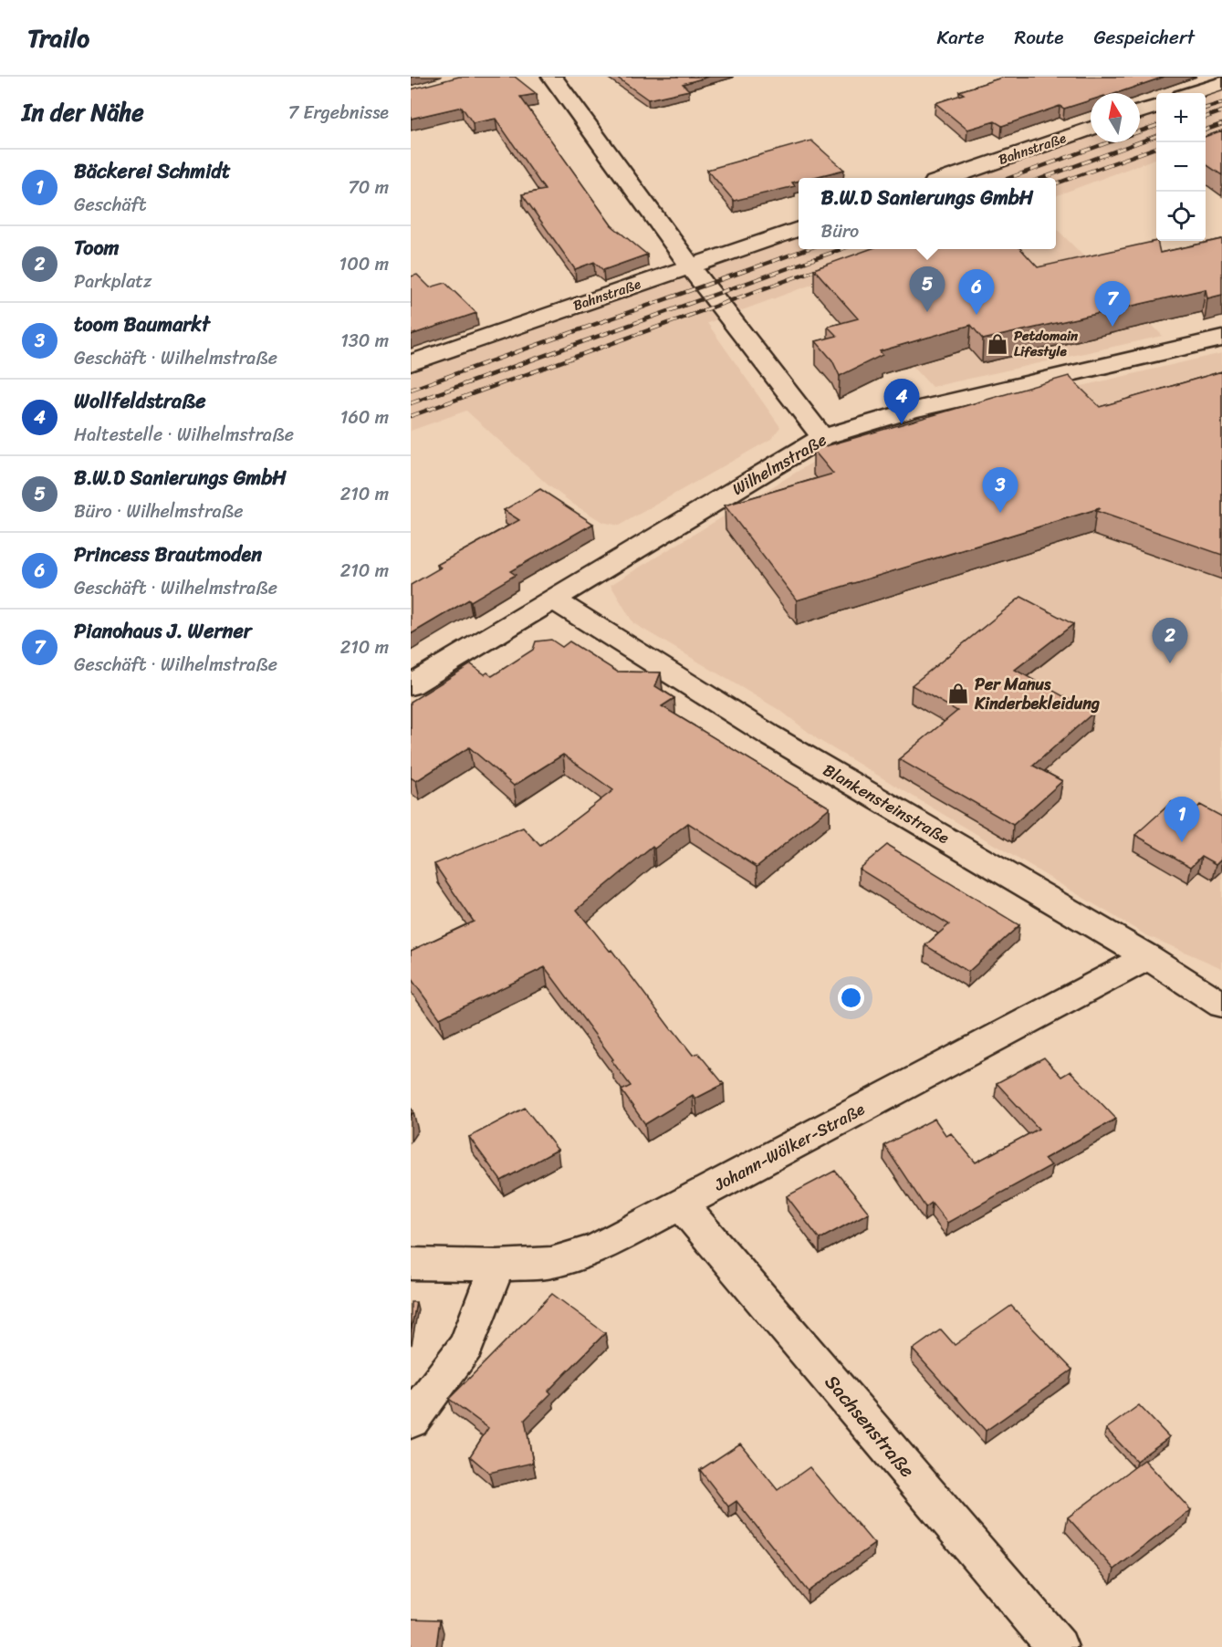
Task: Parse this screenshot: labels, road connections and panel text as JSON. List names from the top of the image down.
{
  "streets": {
    "street": [
      "Bahnstraße",
      "Wilhelmstraße",
      "Blankensteinstraße",
      "Johann-Wölker-Straße",
      "Sachsenstraße"
    ]
  },
  "crossings": [
    ["Wilhelmstraße", "Blankensteinstraße"],
    ["Blankensteinstraße", "Johann-Wölker-Straße"],
    ["Johann-Wölker-Straße", "Sachsenstraße"]
  ],
  "places": {
    "shop": ["Petdomain Lifestyle", "Per Manus Kinderbekleidung"]
  },
  "north": "top",
  "page": {
    "header": "Trailo",
    "nav": ["Karte", "Route", "Gespeichert"],
    "heading": ["In der Nähe", "7 Ergebnisse"],
    "map_buttons": ["+", "−"],
    "list": [
      {
        "mark": "1",
        "name": "Bäckerei Schmidt",
        "note": "Geschäft",
        "value": "70 m"
      },
      {
        "mark": "2",
        "name": "Toom",
        "note": "Parkplatz",
        "value": "100 m"
      },
      {
        "mark": "3",
        "name": "toom Baumarkt",
        "note": "Geschäft · Wilhelmstraße",
        "value": "130 m"
      },
      {
        "mark": "4",
        "name": "Wollfeldstraße",
        "note": "Haltestelle · Wilhelmstraße",
        "value": "160 m"
      },
      {
        "mark": "5",
        "name": "B.W.D Sanierungs GmbH",
        "note": "Büro · Wilhelmstraße",
        "value": "210 m"
      },
      {
        "mark": "6",
        "name": "Princess Brautmoden",
        "note": "Geschäft · Wilhelmstraße",
        "value": "210 m"
      },
      {
        "mark": "7",
        "name": "Pianohaus J. Werner",
        "note": "Geschäft · Wilhelmstraße",
        "value": "210 m"
      }
    ],
    "popup": ["B.W.D Sanierungs GmbH", "Büro"],
    "pins": [
      "5",
      "6",
      "7",
      "4",
      "3",
      "2",
      "1"
    ]
  }
}
